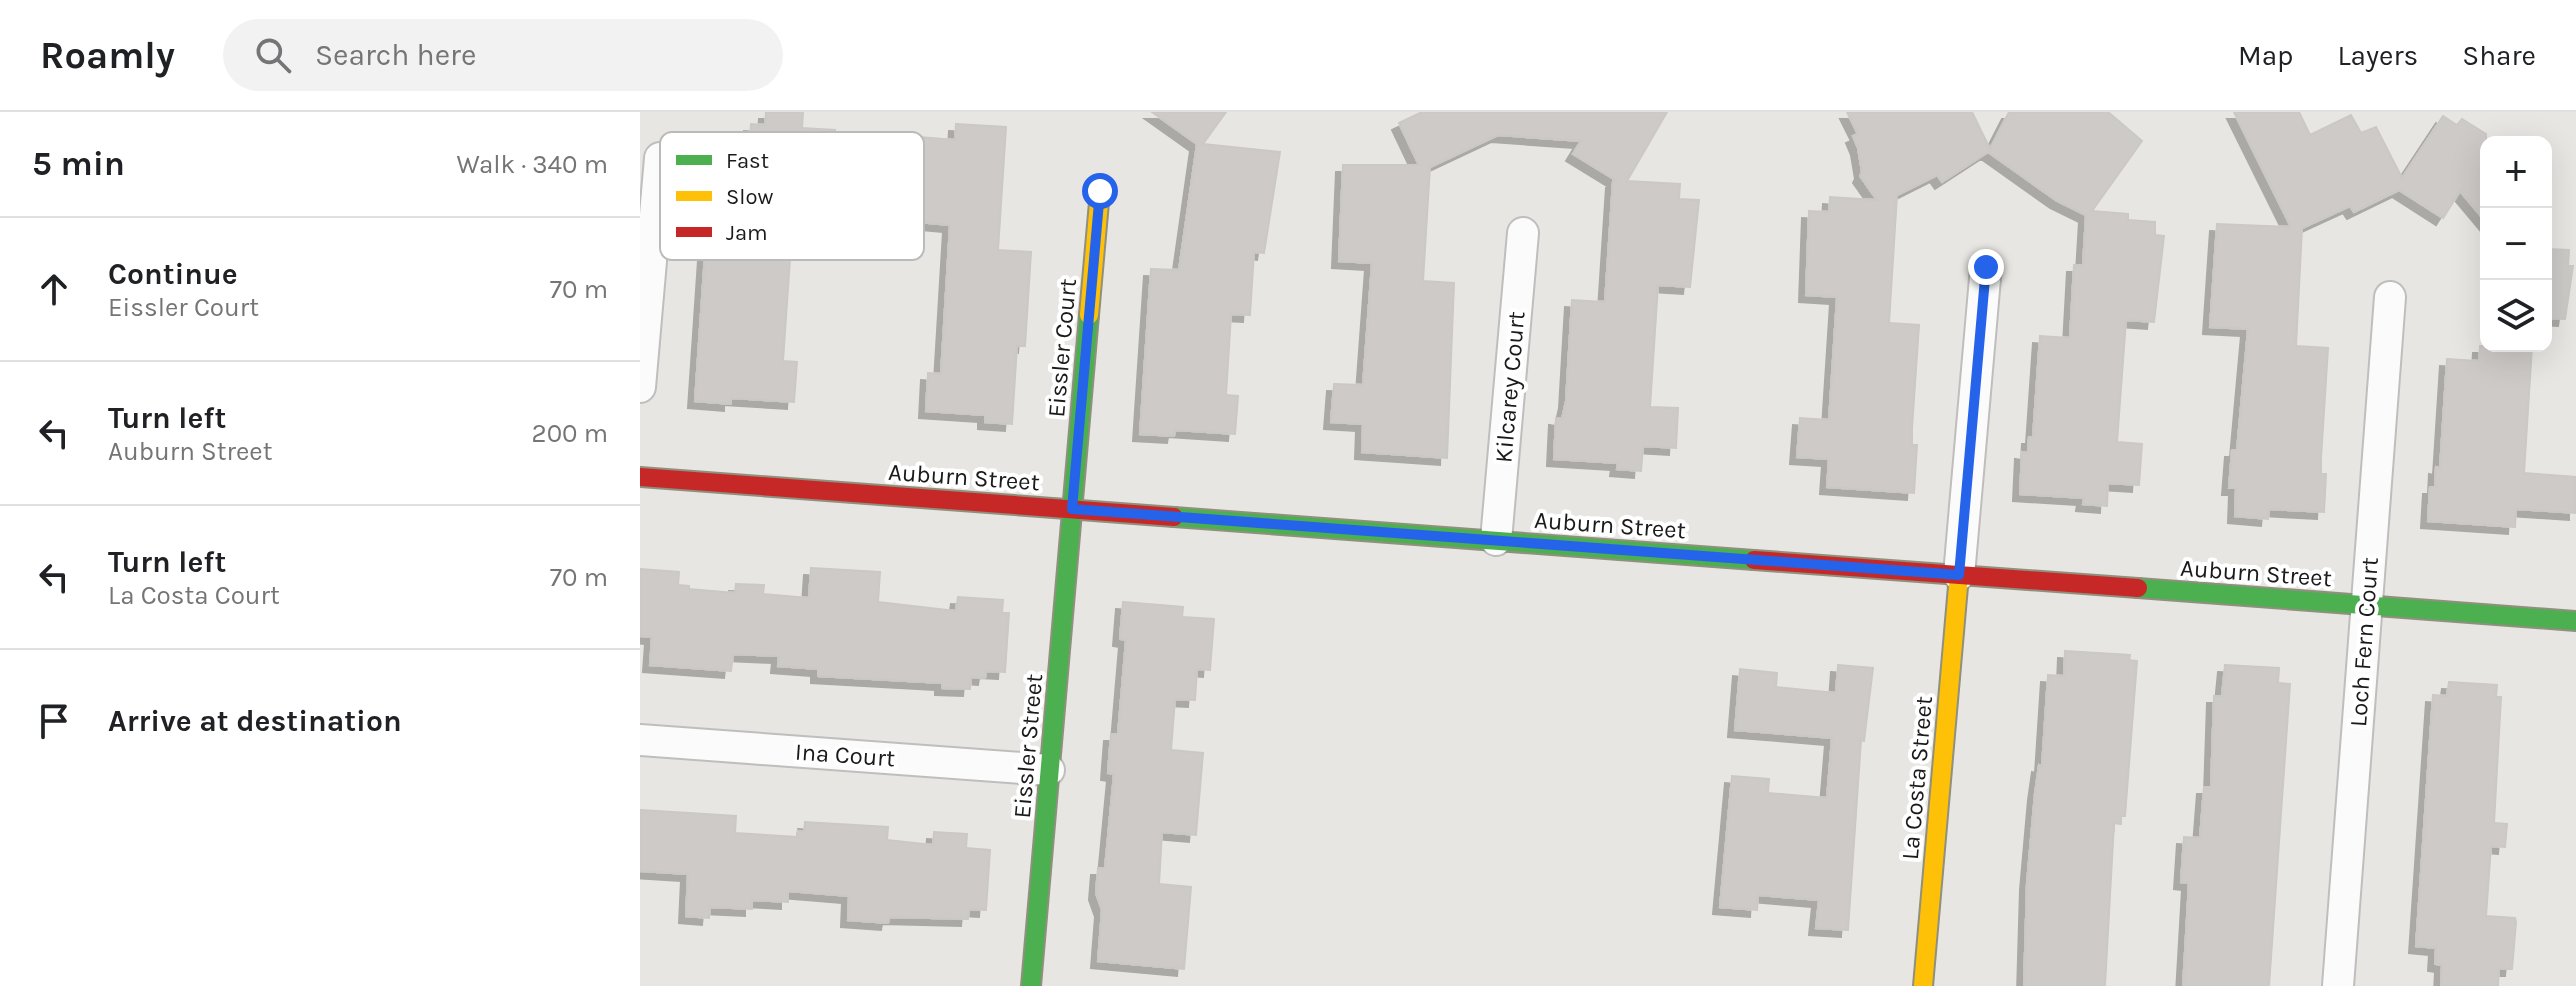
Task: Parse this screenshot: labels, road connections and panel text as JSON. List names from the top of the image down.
{
  "streets": {
    "main road": [
      "Eissler Court",
      "Auburn Street",
      "Eissler Street",
      "La Costa Street"
    ],
    "street": ["Kilcarey Court", "Loch Fern Court", "Ina Court"]
  },
  "crossings": [
    ["Eissler Court", "Auburn Street"],
    ["Eissler Court", "Eissler Street"],
    ["Kilcarey Court", "Auburn Street"],
    ["Auburn Street", "Loch Fern Court"],
    ["Auburn Street", "Eissler Street"],
    ["Auburn Street", "La Costa Street"],
    ["Eissler Street", "Ina Court"]
  ],
  "legend": ["Fast", "Slow", "Jam"],
  "page": {
    "header": "Roamly",
    "search": "Search here",
    "nav": ["Map", "Layers", "Share"],
    "heading": ["5 min", "Walk · 340 m"],
    "map_buttons": ["+", "−"],
    "list": [
      ["Continue", "Eissler Court", "70 m"],
      ["Turn left", "Auburn Street", "200 m"],
      ["Turn left", "La Costa Court", "70 m"],
      "Arrive at destination"
    ]
  }
}
